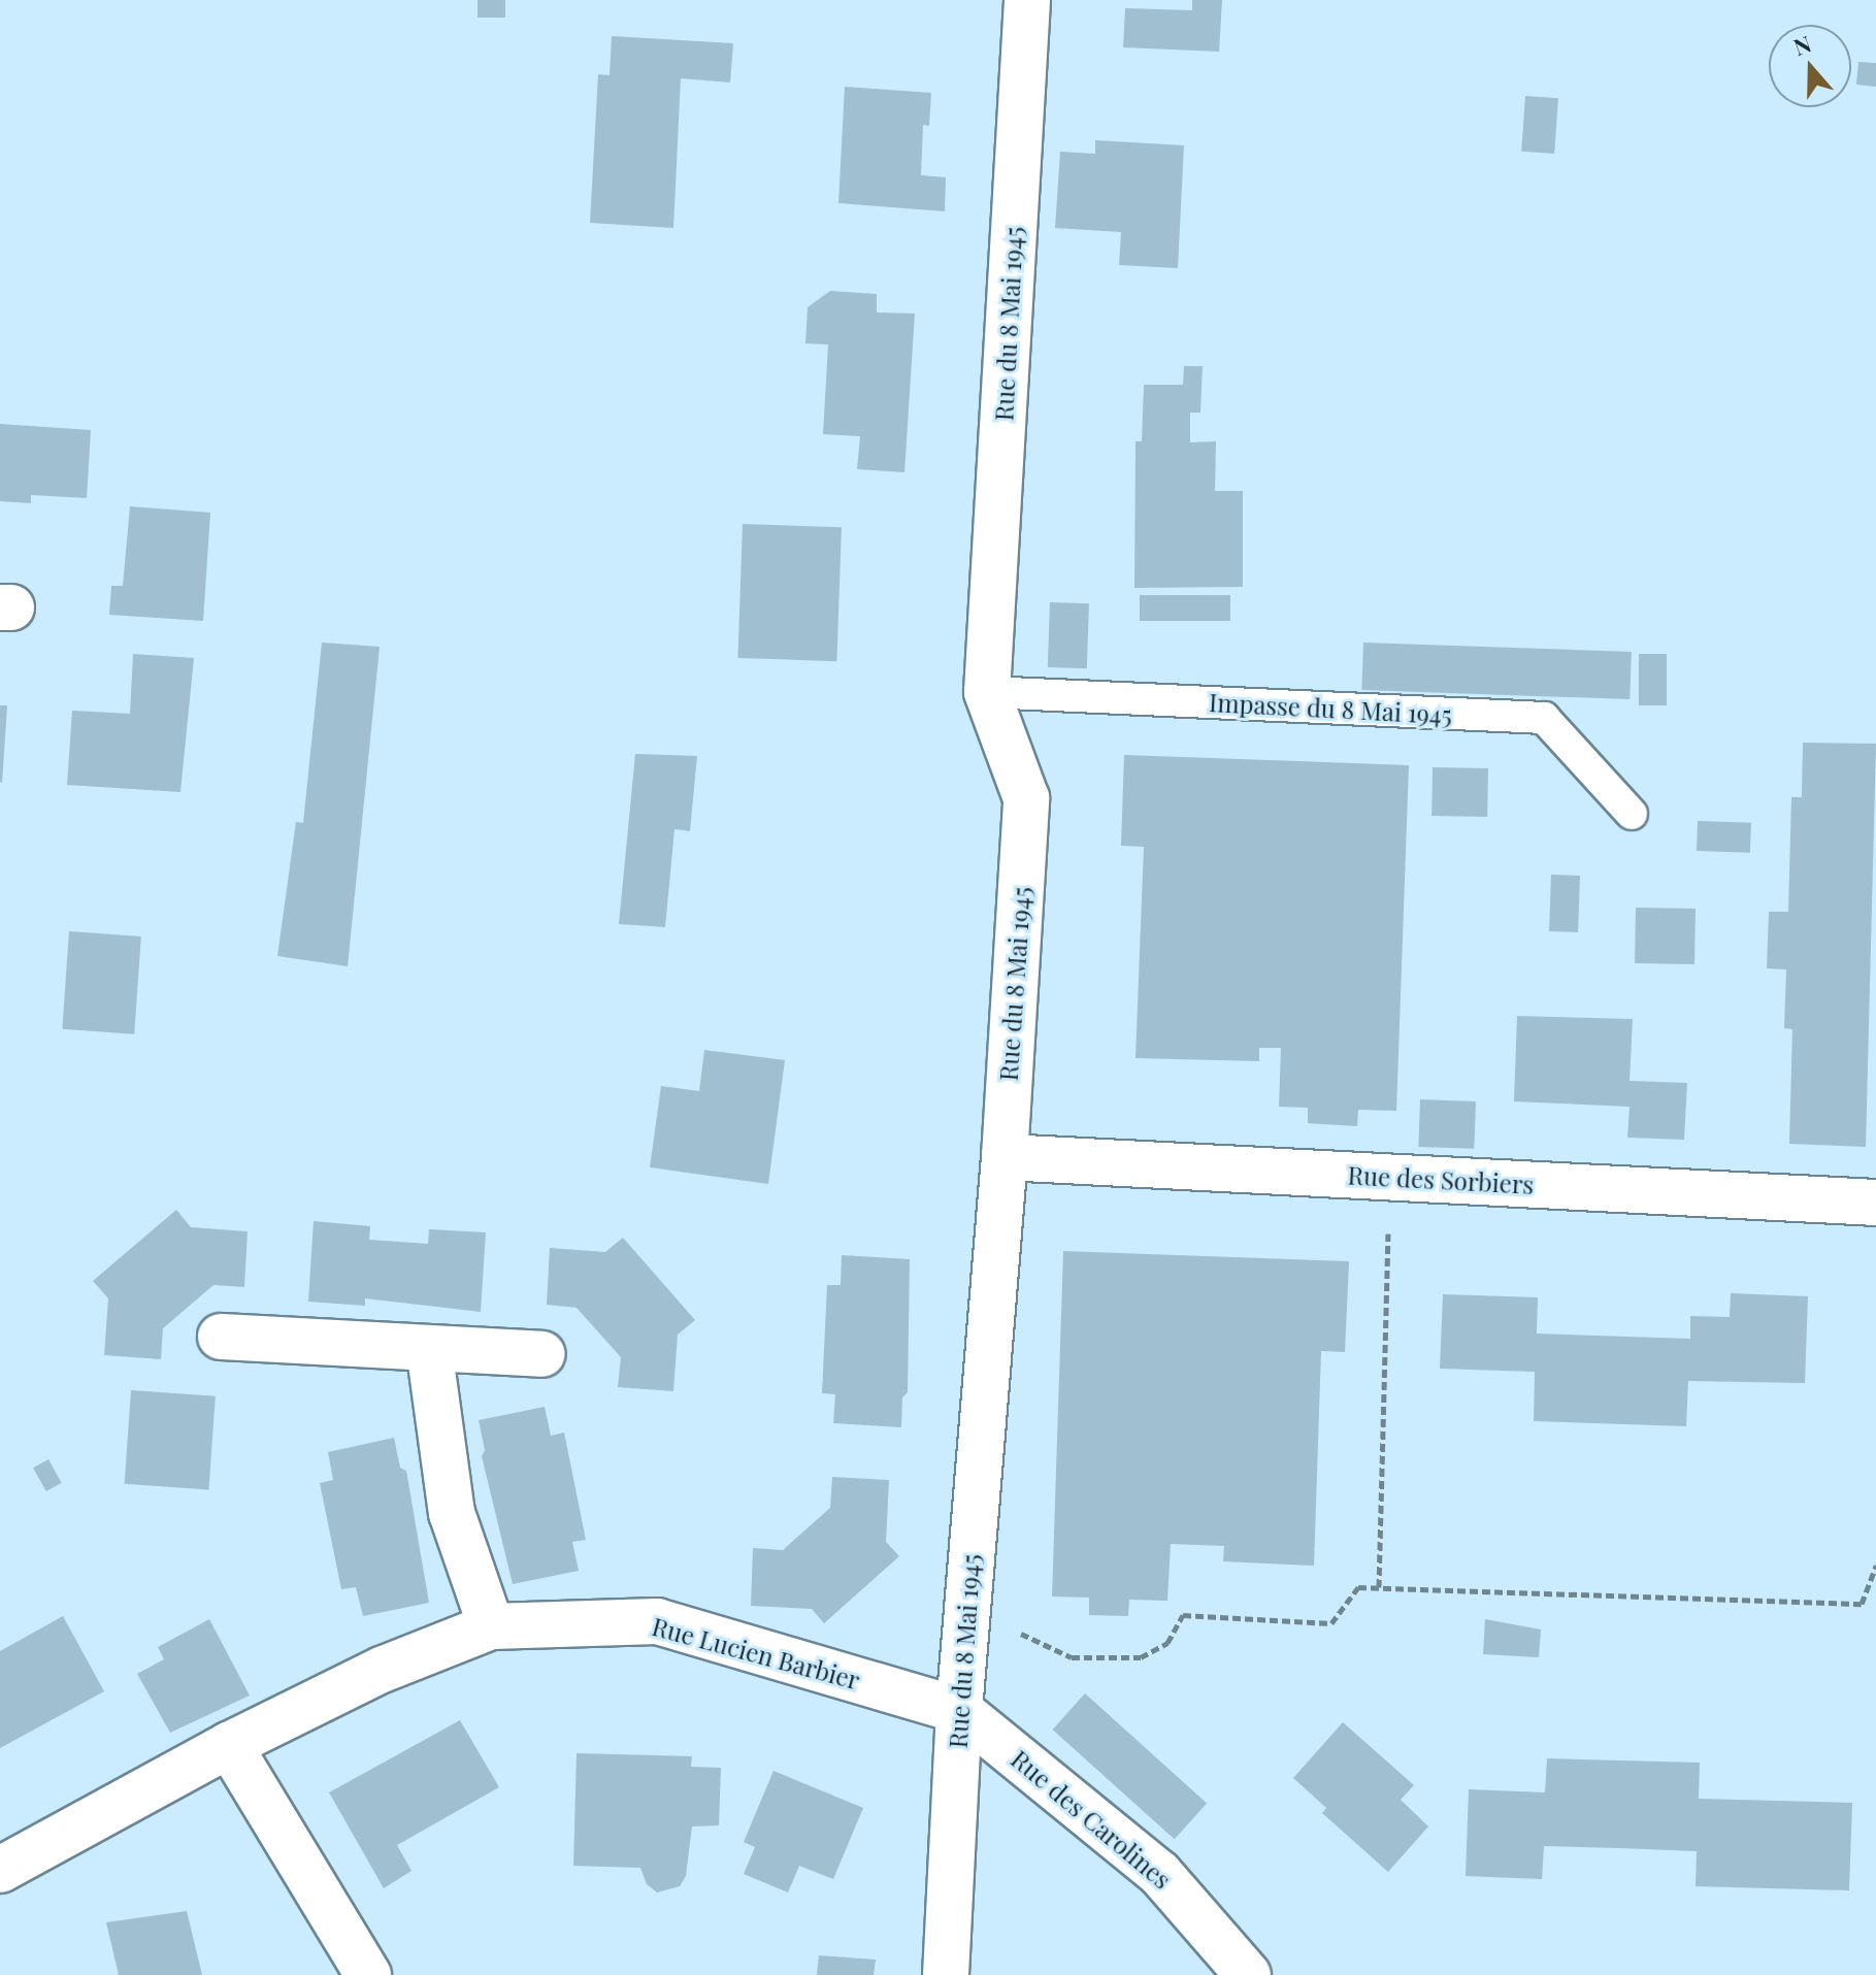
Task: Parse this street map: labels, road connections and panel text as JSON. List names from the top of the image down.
{
  "streets": {
    "street": [
      "Rue du 8 Mai 1945",
      "Rue des Sorbiers",
      "Rue Lucien Barbier",
      "Rue des Carolines"
    ],
    "lane": ["Impasse du 8 Mai 1945"]
  },
  "crossings": [
    ["Rue du 8 Mai 1945", "Impasse du 8 Mai 1945"],
    ["Rue du 8 Mai 1945", "Rue des Sorbiers"],
    ["Rue du 8 Mai 1945", "Rue Lucien Barbier"],
    ["Rue du 8 Mai 1945", "Rue des Carolines"],
    ["Rue Lucien Barbier", "Rue des Carolines"]
  ],
  "north": "top"
}
